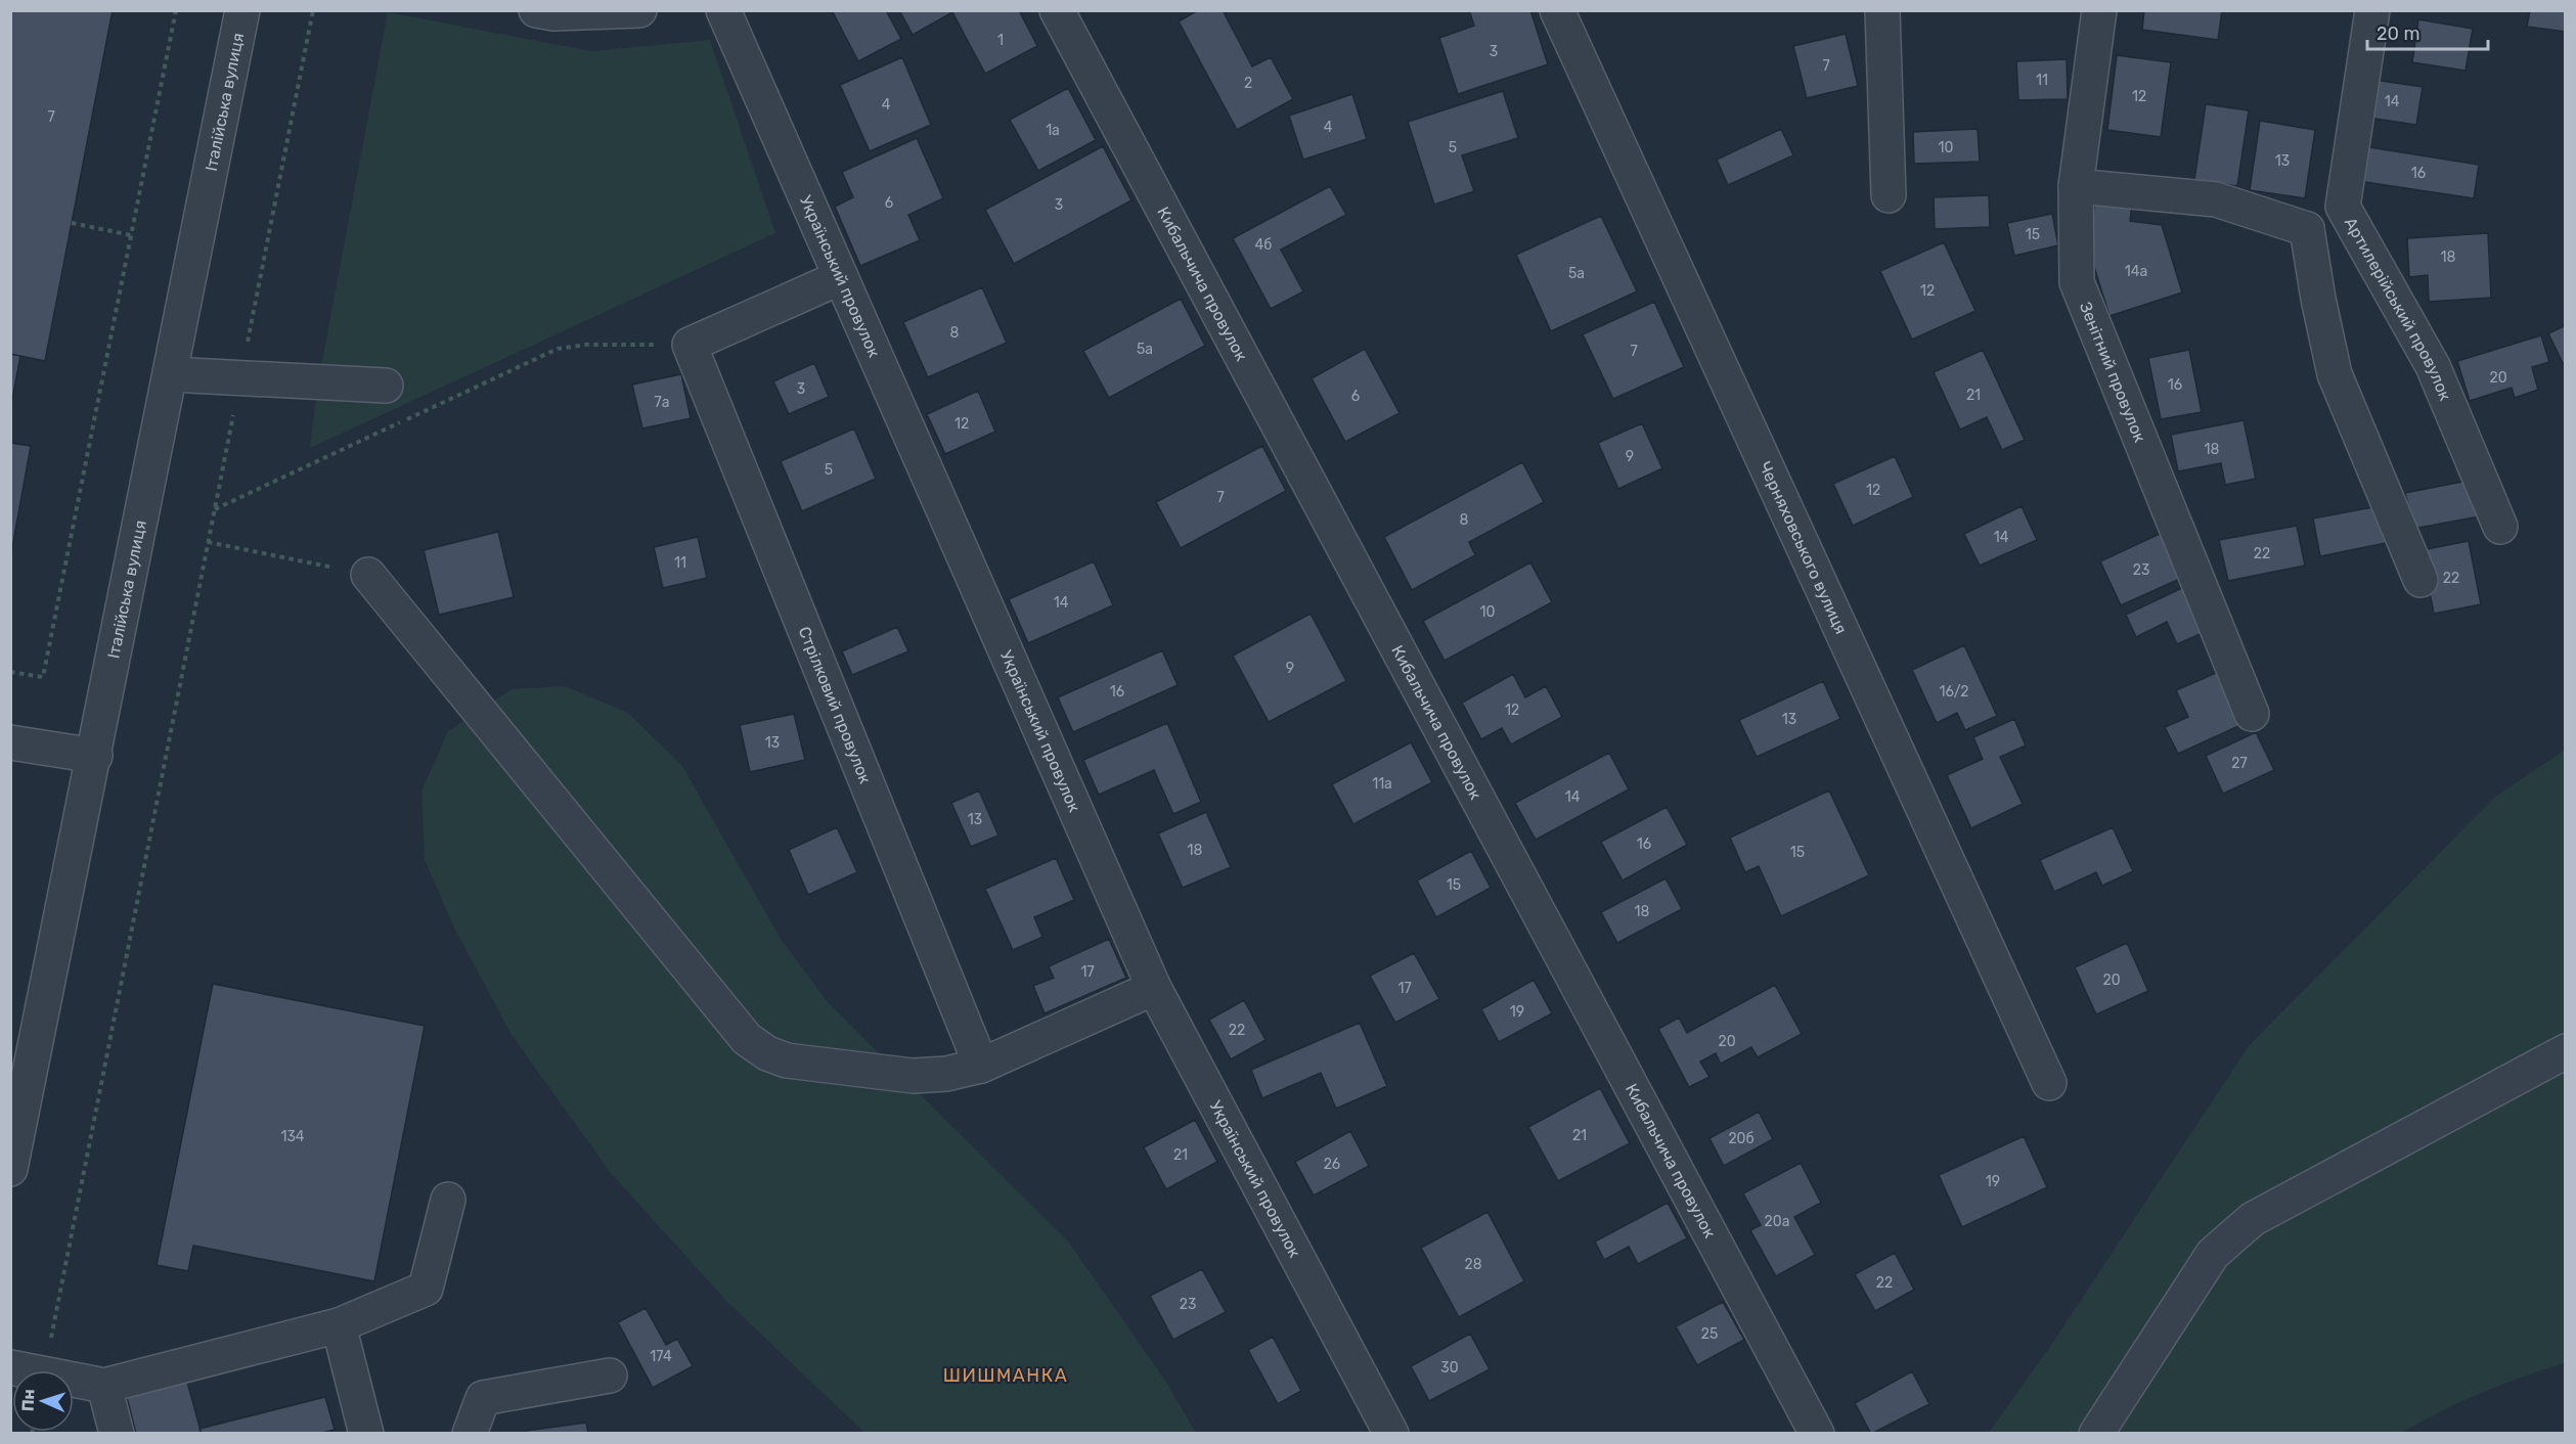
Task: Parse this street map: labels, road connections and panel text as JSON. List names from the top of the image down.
{
  "streets": {
    "street": [
      "Італійська вулиця",
      "Український провулок",
      "Кибальчича провулок",
      "Артилерійський провулок",
      "Зенітний провулок",
      "Черняховського вулиця",
      "Стрілковий провулок"
    ]
  },
  "districts": ["ШИШМАНКА"],
  "house_numbers": [
    "1",
    "3",
    "7",
    "11",
    "2",
    "12",
    "14",
    "4",
    "7",
    "4",
    "1а",
    "5",
    "10",
    "13",
    "16",
    "6",
    "3",
    "15",
    "4б",
    "18",
    "14а",
    "5а",
    "12",
    "8",
    "5а",
    "7",
    "20",
    "16",
    "3",
    "21",
    "6",
    "7а",
    "12",
    "18",
    "9",
    "5",
    "12",
    "7",
    "8",
    "14",
    "22",
    "11",
    "23",
    "22",
    "14",
    "10",
    "9",
    "16",
    "16/2",
    "12",
    "13",
    "13",
    "27",
    "11а",
    "14",
    "13",
    "16",
    "18",
    "15",
    "15",
    "18",
    "17",
    "20",
    "17",
    "19",
    "22",
    "20",
    "21",
    "134",
    "20б",
    "21",
    "26",
    "19",
    "20а",
    "28",
    "22",
    "23",
    "25",
    "174",
    "30"
  ],
  "scale_bar": "20 m",
  "north": "left"
}
